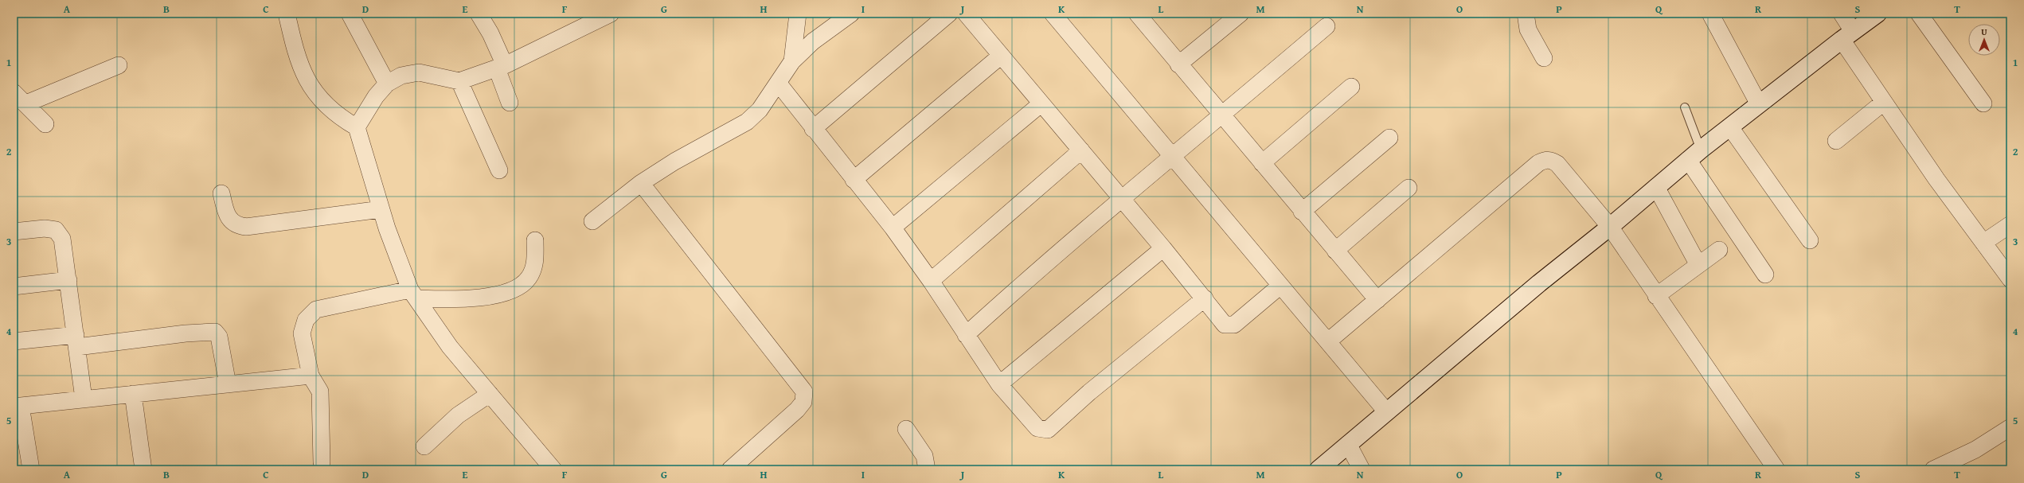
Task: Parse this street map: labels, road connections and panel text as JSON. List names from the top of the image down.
{
  "north": "top",
  "grid": {
    "columns": [
      "A",
      "B",
      "C",
      "D",
      "E",
      "F",
      "G",
      "H",
      "I",
      "J",
      "K",
      "L",
      "M",
      "N",
      "O",
      "P",
      "Q",
      "R",
      "S",
      "T"
    ],
    "rows": [
      "1",
      "2",
      "3",
      "4",
      "5"
    ]
  }
}
